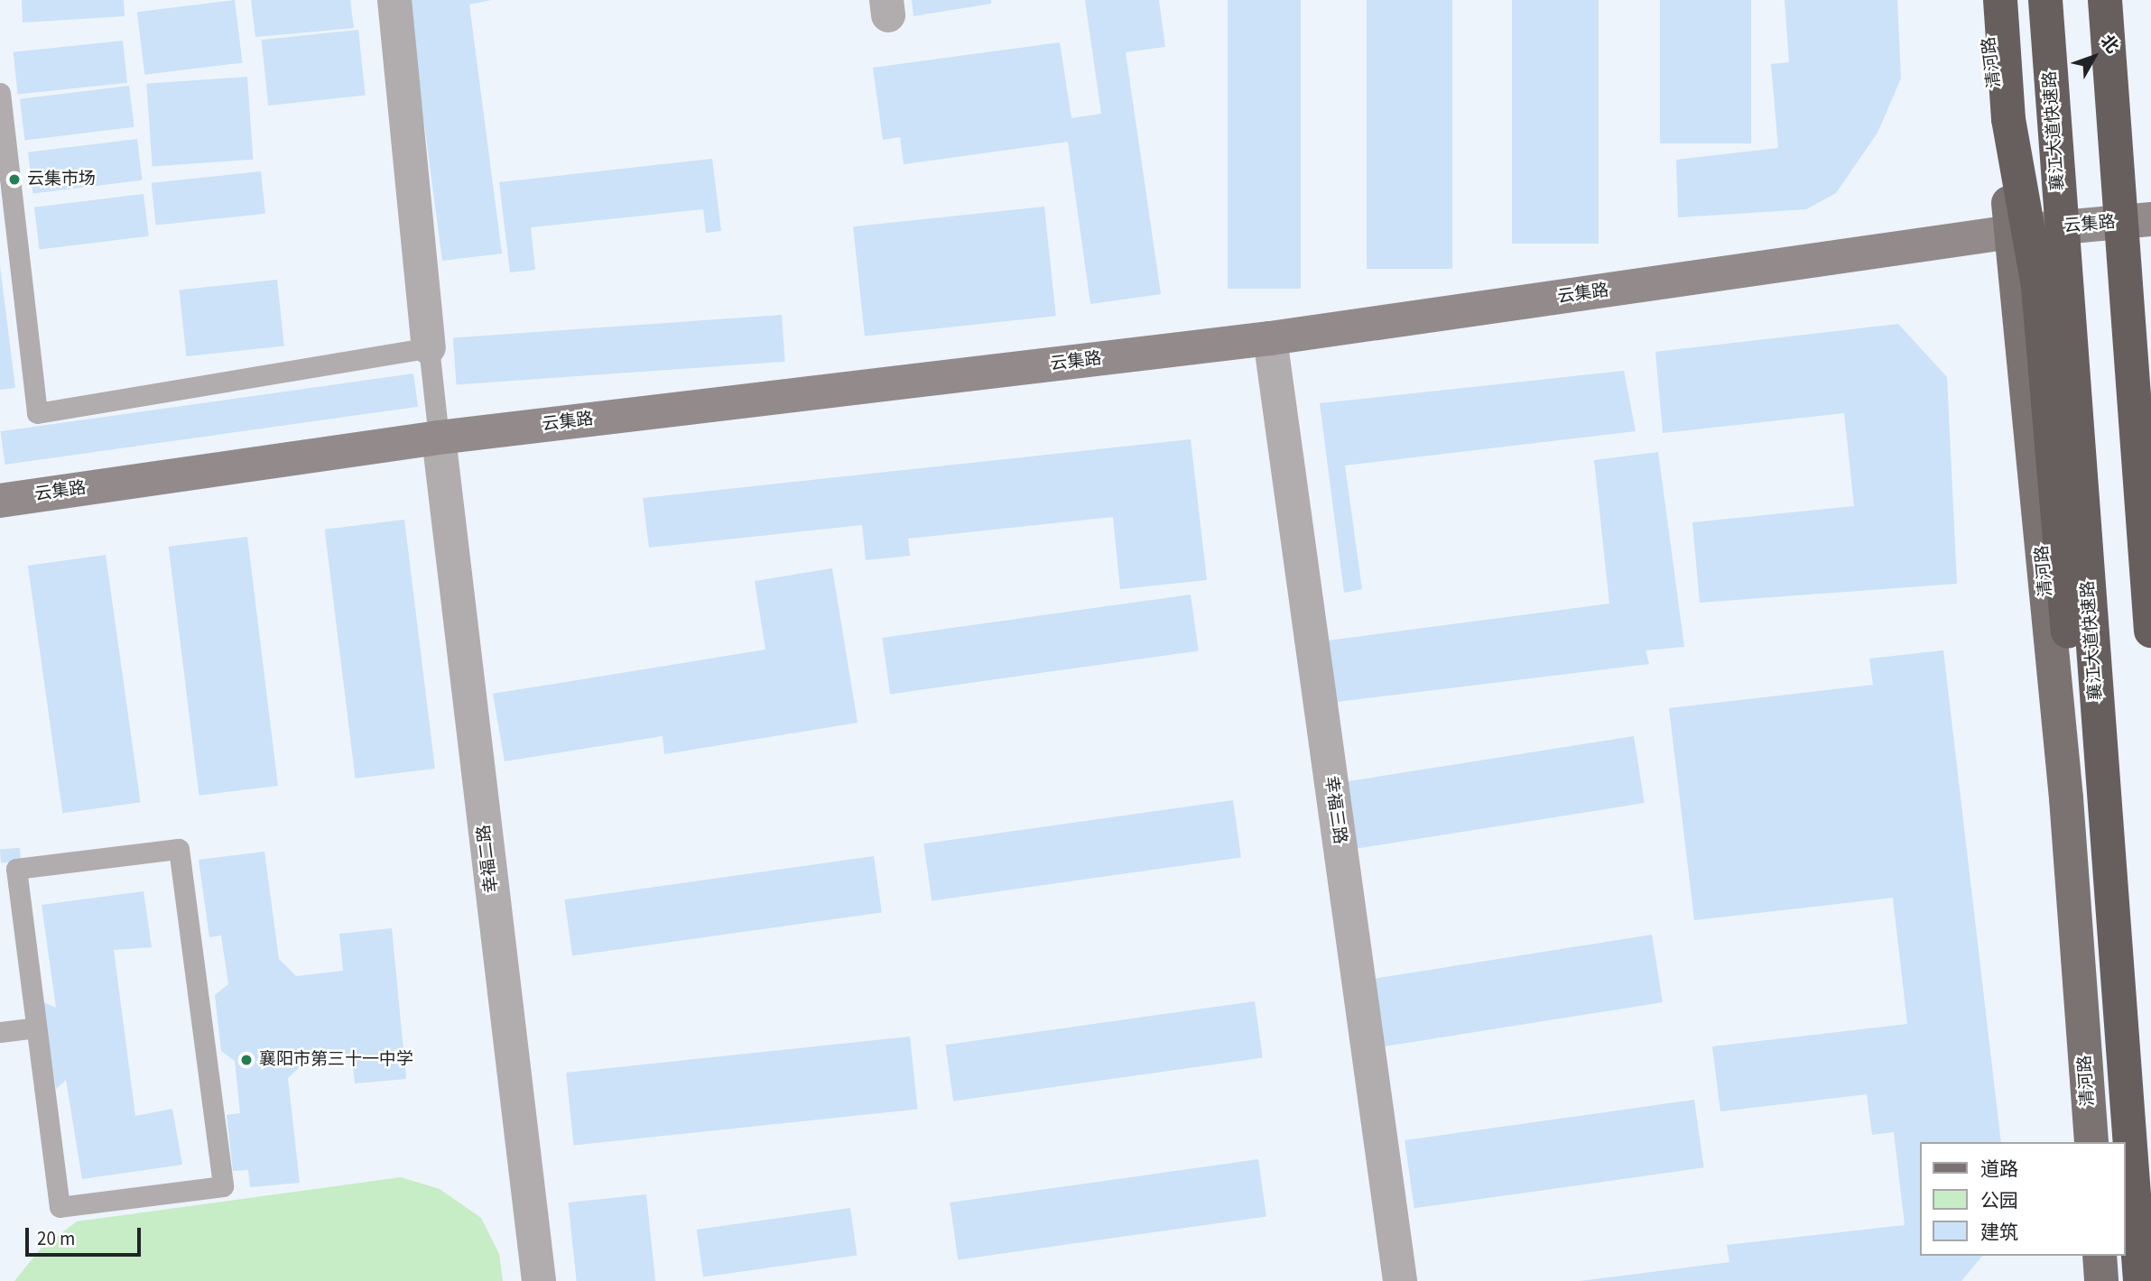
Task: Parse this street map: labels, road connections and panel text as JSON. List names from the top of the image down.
{
  "streets": {
    "highway": ["襄江大道快速路"],
    "main road": ["清河路"],
    "street": ["云集路", "幸福三路", "幸福二路"]
  },
  "crossings": [
    ["清河路", "云集路"],
    ["云集路", "幸福三路"],
    ["云集路", "幸福二路"]
  ],
  "places": ["云集市场", "襄阳市第三十一中学"],
  "legend": ["道路", "公园", "建筑"],
  "scale_bar": "20 m",
  "north": "top right"
}
